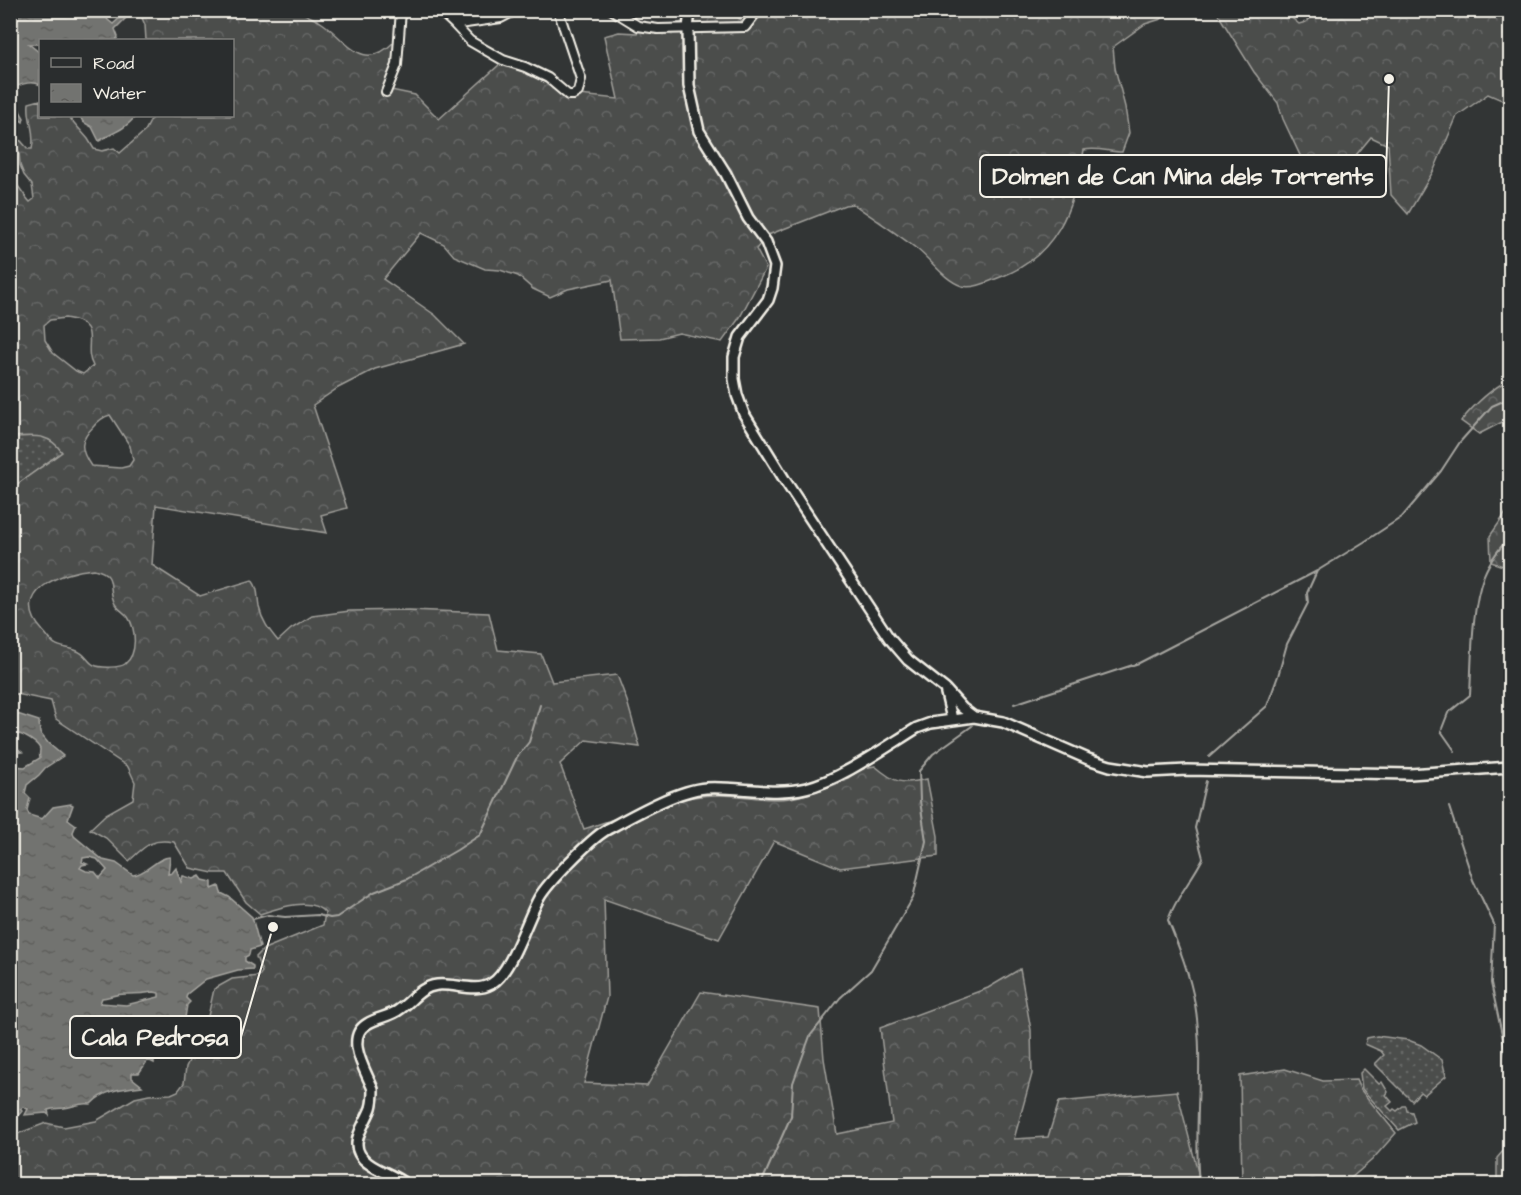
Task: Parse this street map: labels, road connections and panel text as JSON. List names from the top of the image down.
{
  "places": ["Dolmen de Can Mina dels Torrents", "Cala Pedrosa"],
  "legend": ["Road", "Water"]
}
